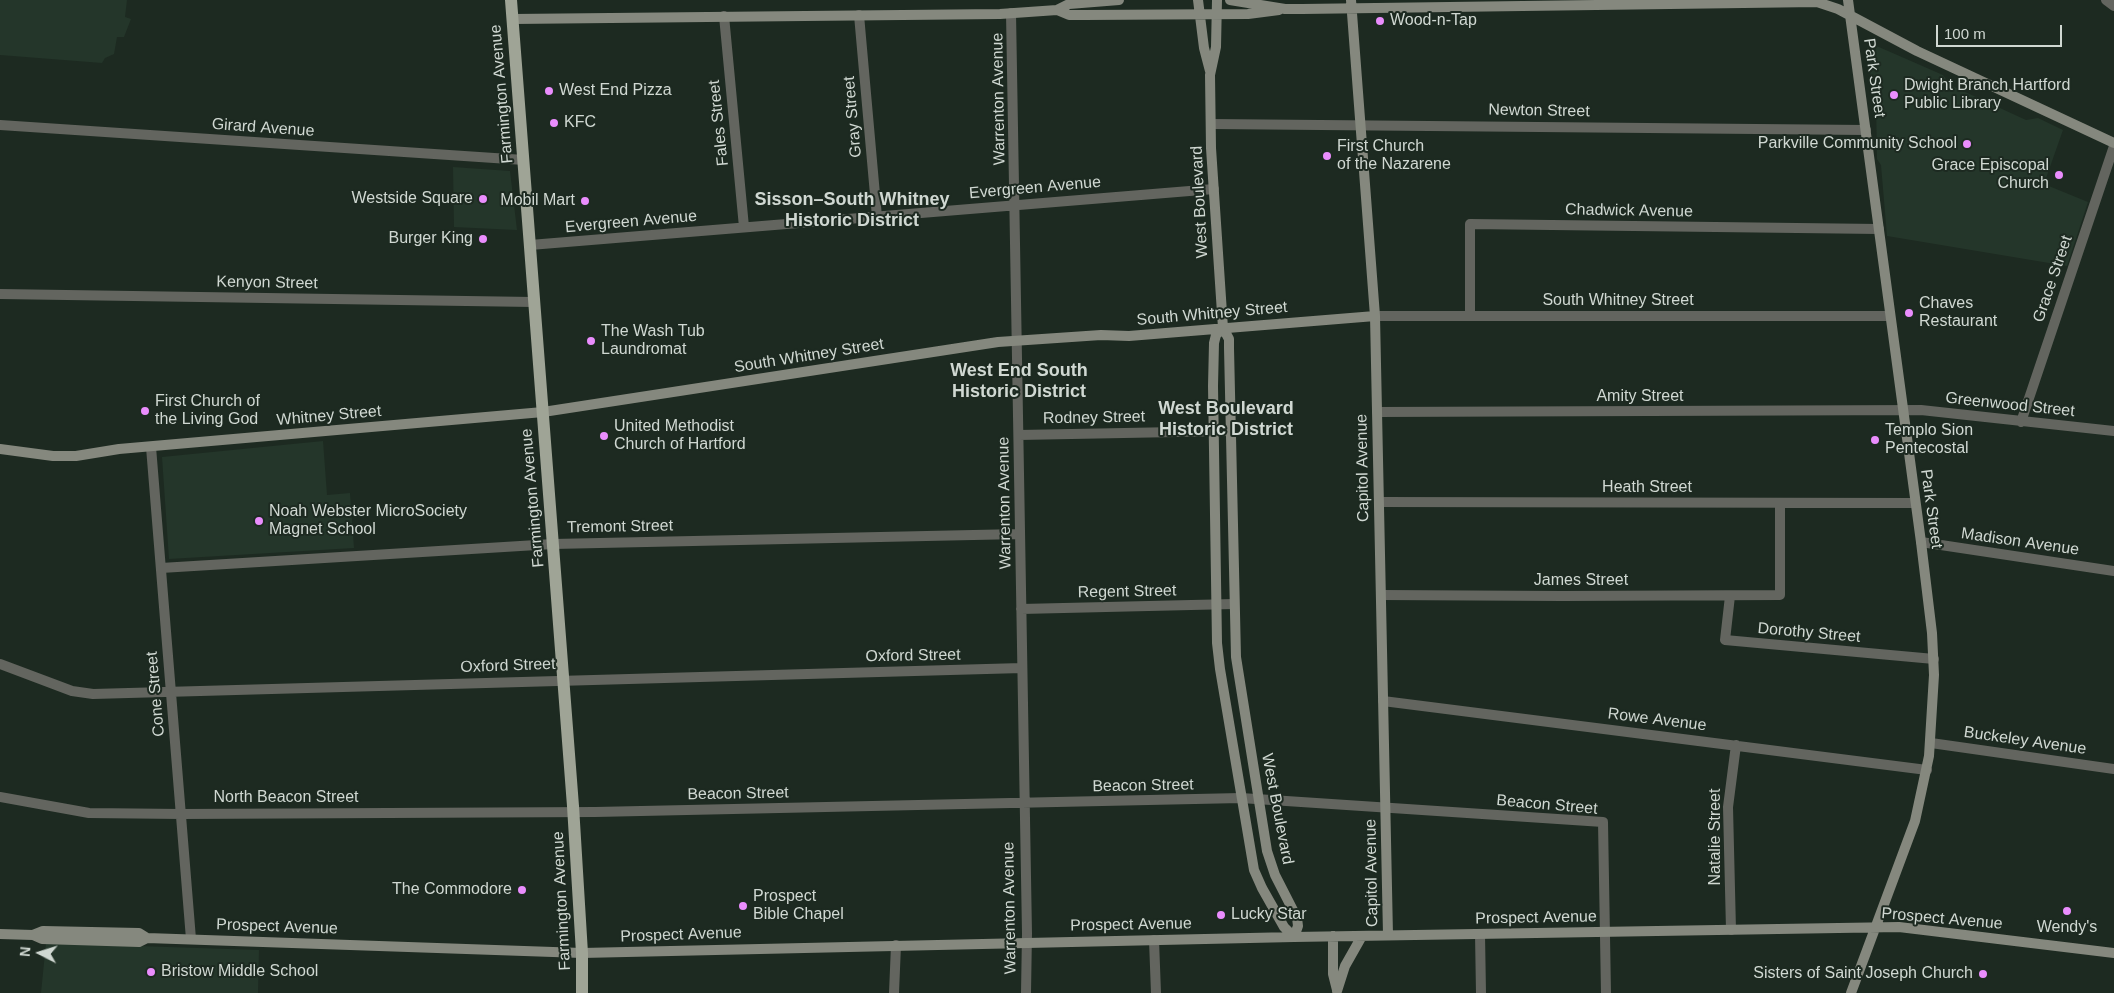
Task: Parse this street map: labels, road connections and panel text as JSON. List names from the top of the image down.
{
  "streets": {
    "main road": [
      "Park Street",
      "Farmington Avenue",
      "West Boulevard",
      "South Whitney Street",
      "Whitney Street",
      "Capitol Avenue",
      "Prospect Avenue"
    ],
    "street": [
      "Warrenton Avenue",
      "Newton Street",
      "Gray Street",
      "Fales Street",
      "Girard Avenue",
      "Evergreen Avenue",
      "Chadwick Avenue",
      "Grace Street",
      "Kenyon Street",
      "Amity Street",
      "Greenwood Street",
      "Rodney Street",
      "Heath Street",
      "Tremont Street",
      "Madison Avenue",
      "James Street",
      "Regent Street",
      "Dorothy Street",
      "Oxford Street",
      "Cone Street",
      "Rowe Avenue",
      "Buckeley Avenue",
      "Beacon Street",
      "North Beacon Street",
      "Natalie Street"
    ]
  },
  "crossings": [
    ["Park Street", "Newton Street"],
    ["Park Street", "Chadwick Avenue"],
    ["Park Street", "South Whitney Street"],
    ["Park Street", "Amity Street"],
    ["Park Street", "Greenwood Street"],
    ["Park Street", "Heath Street"],
    ["Park Street", "Madison Avenue"],
    ["Park Street", "Dorothy Street"],
    ["Park Street", "Rowe Avenue"],
    ["Park Street", "Buckeley Avenue"],
    ["Park Street", "Prospect Avenue"],
    ["Farmington Avenue", "Girard Avenue"],
    ["Farmington Avenue", "Evergreen Avenue"],
    ["Farmington Avenue", "Kenyon Street"],
    ["Farmington Avenue", "South Whitney Street"],
    ["Farmington Avenue", "Whitney Street"],
    ["Farmington Avenue", "Tremont Street"],
    ["Farmington Avenue", "Oxford Street"],
    ["Farmington Avenue", "Beacon Street"],
    ["Farmington Avenue", "North Beacon Street"],
    ["Farmington Avenue", "Prospect Avenue"],
    ["Warrenton Avenue", "Evergreen Avenue"],
    ["Warrenton Avenue", "South Whitney Street"],
    ["Warrenton Avenue", "Rodney Street"],
    ["Warrenton Avenue", "Tremont Street"],
    ["Warrenton Avenue", "Regent Street"],
    ["Warrenton Avenue", "Oxford Street"],
    ["Warrenton Avenue", "Beacon Street"],
    ["Warrenton Avenue", "Prospect Avenue"],
    ["Newton Street", "West Boulevard"],
    ["Newton Street", "Capitol Avenue"],
    ["Gray Street", "Evergreen Avenue"],
    ["Fales Street", "Evergreen Avenue"],
    ["Evergreen Avenue", "West Boulevard"],
    ["West Boulevard", "South Whitney Street"],
    ["West Boulevard", "Rodney Street"],
    ["West Boulevard", "Regent Street"],
    ["West Boulevard", "Beacon Street"],
    ["West Boulevard", "Prospect Avenue"],
    ["Chadwick Avenue", "South Whitney Street"],
    ["Grace Street", "Greenwood Street"],
    ["South Whitney Street", "Whitney Street"],
    ["South Whitney Street", "Capitol Avenue"],
    ["Amity Street", "Greenwood Street"],
    ["Amity Street", "Capitol Avenue"],
    ["Whitney Street", "Cone Street"],
    ["Capitol Avenue", "Heath Street"],
    ["Capitol Avenue", "James Street"],
    ["Capitol Avenue", "Rowe Avenue"],
    ["Capitol Avenue", "Beacon Street"],
    ["Capitol Avenue", "Prospect Avenue"],
    ["Heath Street", "James Street"],
    ["Tremont Street", "Cone Street"],
    ["James Street", "Dorothy Street"],
    ["Oxford Street", "Cone Street"],
    ["Cone Street", "North Beacon Street"],
    ["Cone Street", "Prospect Avenue"],
    ["Rowe Avenue", "Natalie Street"],
    ["Beacon Street", "North Beacon Street"],
    ["Beacon Street", "Prospect Avenue"],
    ["Natalie Street", "Prospect Avenue"]
  ],
  "districts": ["Sisson–South Whitney Historic District", "West End South Historic District", "West Boulevard Historic District"],
  "places": [
    "Wood-n-Tap",
    "West End Pizza",
    "Dwight Branch Hartford Public Library",
    "KFC",
    "Parkville Community School",
    "First Church of the Nazarene",
    "Grace Episcopal Church",
    "Westside Square",
    "Mobil Mart",
    "Burger King",
    "Chaves Restaurant",
    "The Wash Tub Laundromat",
    "First Church of the Living God",
    "United Methodist Church of Hartford",
    "Templo Sion Pentecostal",
    "Noah Webster MicroSociety Magnet School",
    "The Commodore",
    "Prospect Bible Chapel",
    "Wendy's",
    "Lucky Star",
    "Bristow Middle School",
    "Sisters of Saint Joseph Church"
  ],
  "scale_bar": "100 m",
  "north": "left"
}
